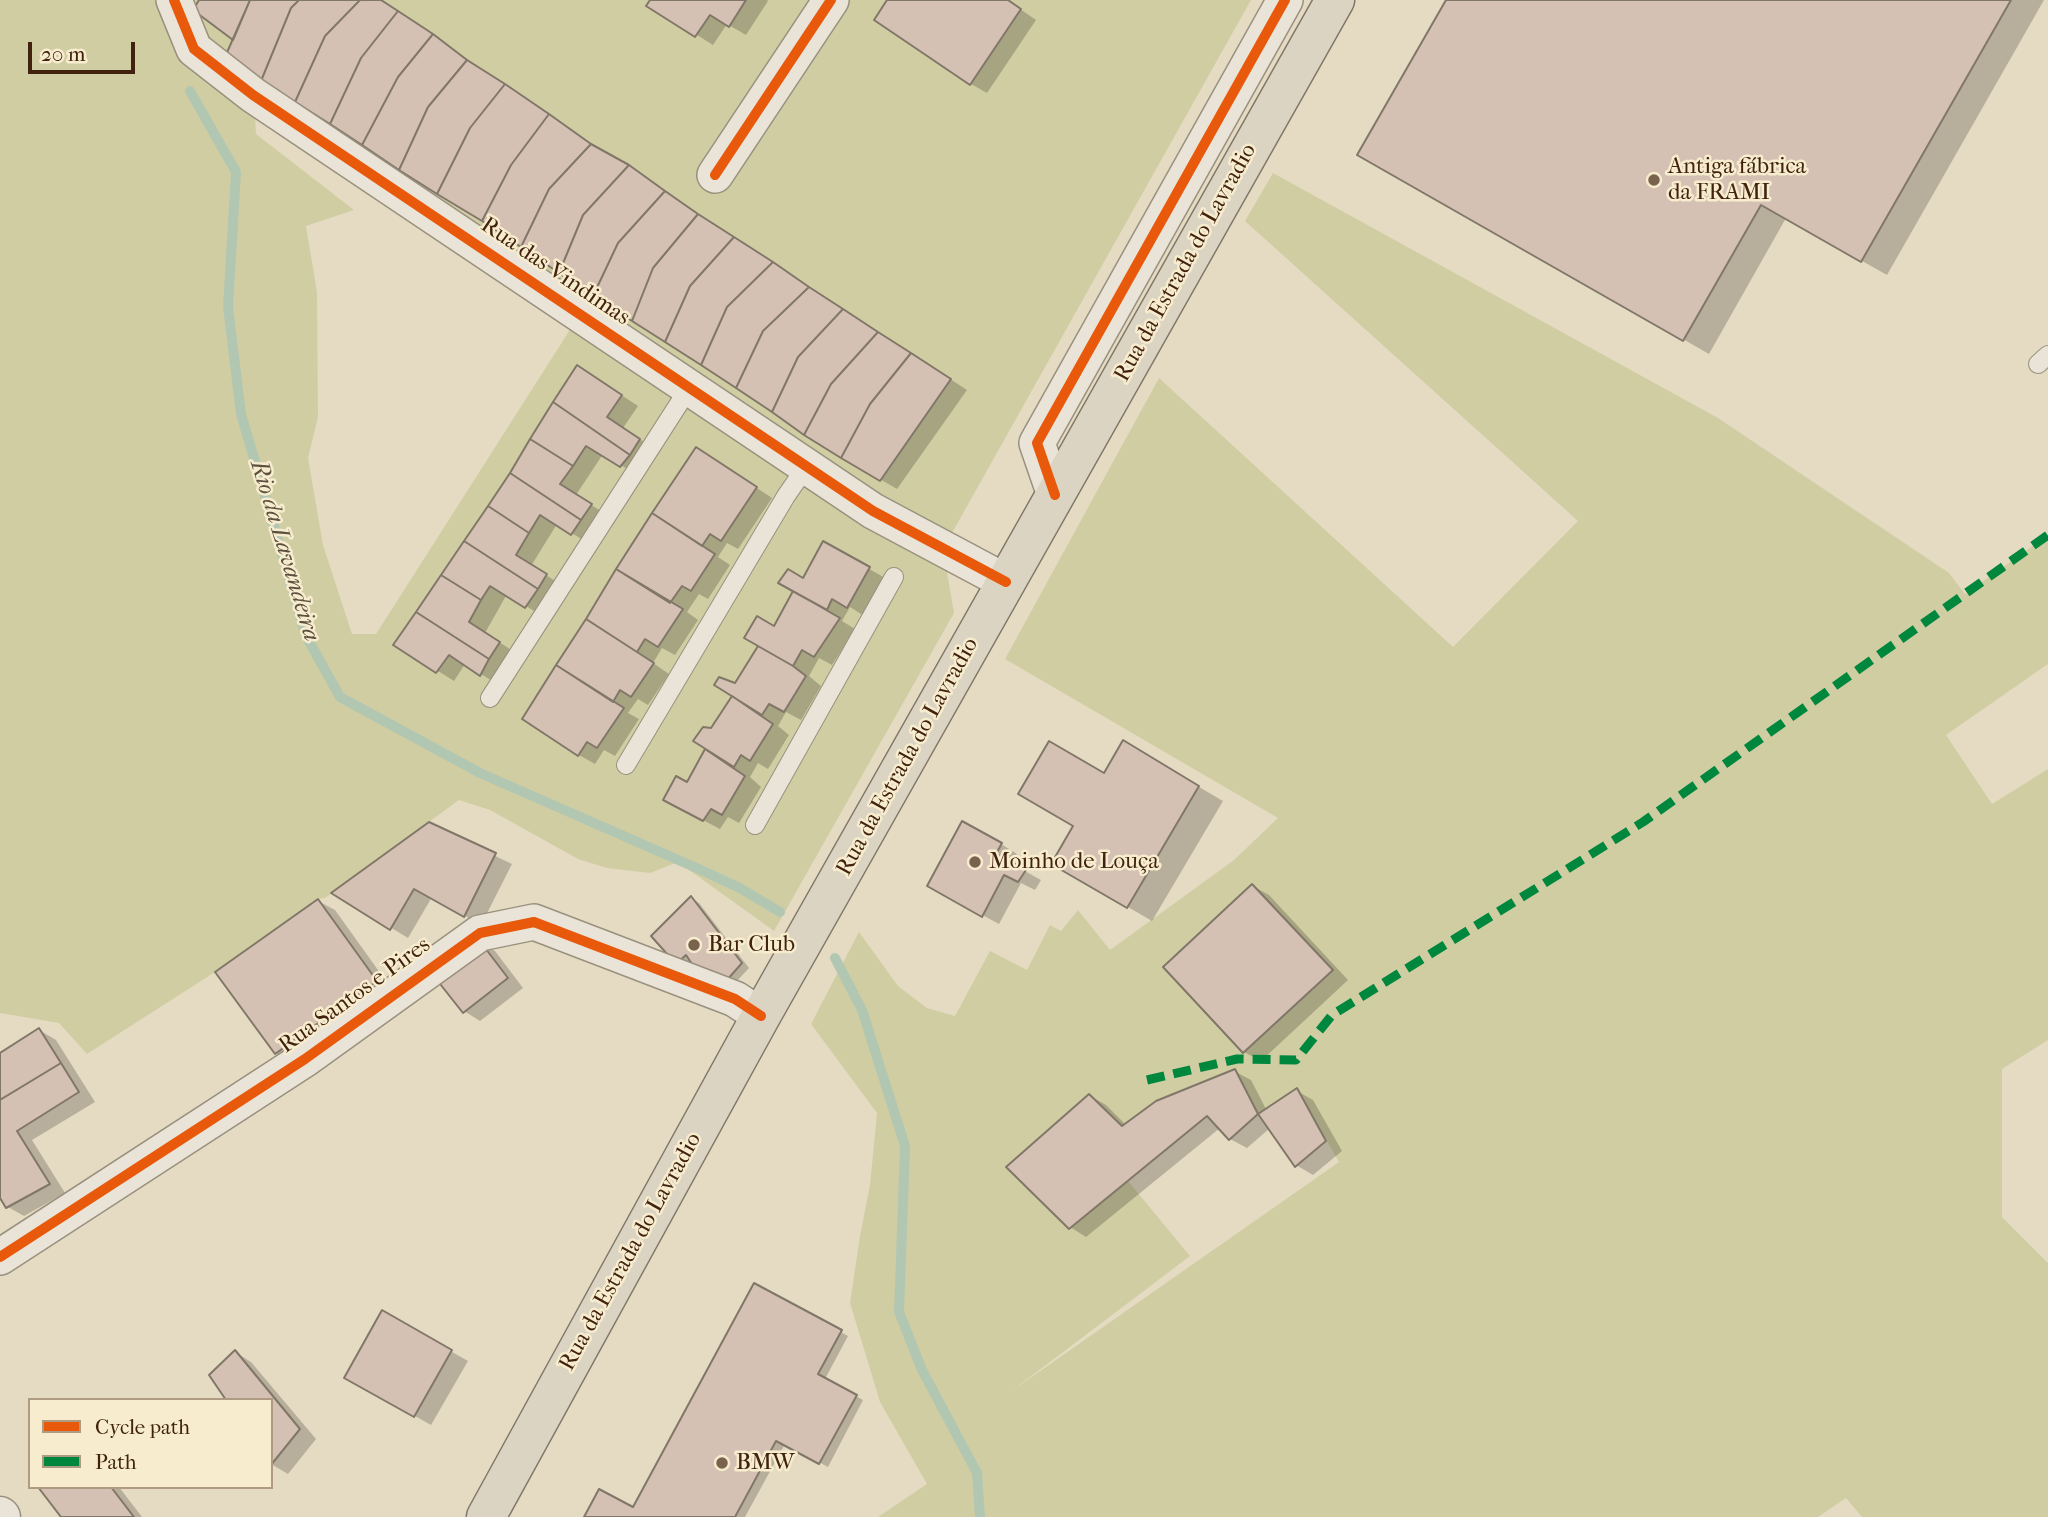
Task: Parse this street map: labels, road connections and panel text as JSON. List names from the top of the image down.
{
  "streets": {
    "main road": ["Rua da Estrada do Lavradio"],
    "street": ["Rua das Vindimas", "Rua Santos e Pires"]
  },
  "crossings": [
    ["Rua da Estrada do Lavradio", "Rua das Vindimas"],
    ["Rua da Estrada do Lavradio", "Rua Santos e Pires"]
  ],
  "water": ["Rio da Lavandeira"],
  "places": [
    "Antiga fábrica da FRAMI",
    "Moinho de Louça",
    "Bar Club",
    "BMW"
  ],
  "legend": ["Cycle path", "Path"],
  "scale_bar": "20 m"
}
